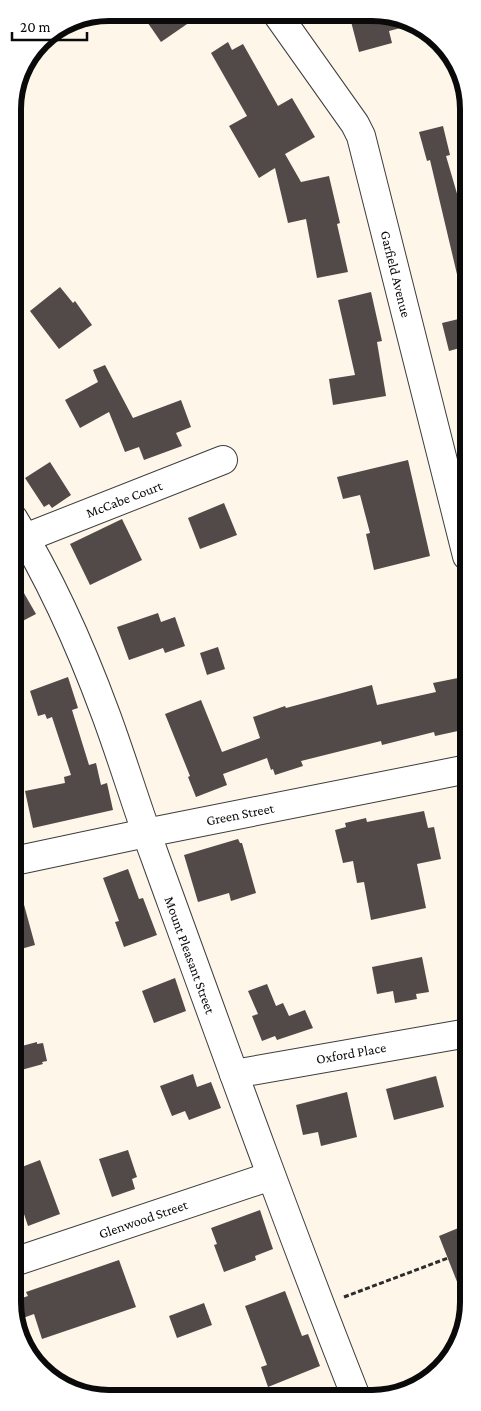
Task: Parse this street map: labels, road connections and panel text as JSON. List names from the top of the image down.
{
  "streets": {
    "street": [
      "Garfield Avenue",
      "McCabe Court",
      "Green Street",
      "Mount Pleasant Street",
      "Oxford Place",
      "Glenwood Street"
    ]
  },
  "crossings": [
    ["Green Street", "Mount Pleasant Street"],
    ["Mount Pleasant Street", "Oxford Place"],
    ["Mount Pleasant Street", "Glenwood Street"]
  ],
  "scale_bar": "20 m"
}
